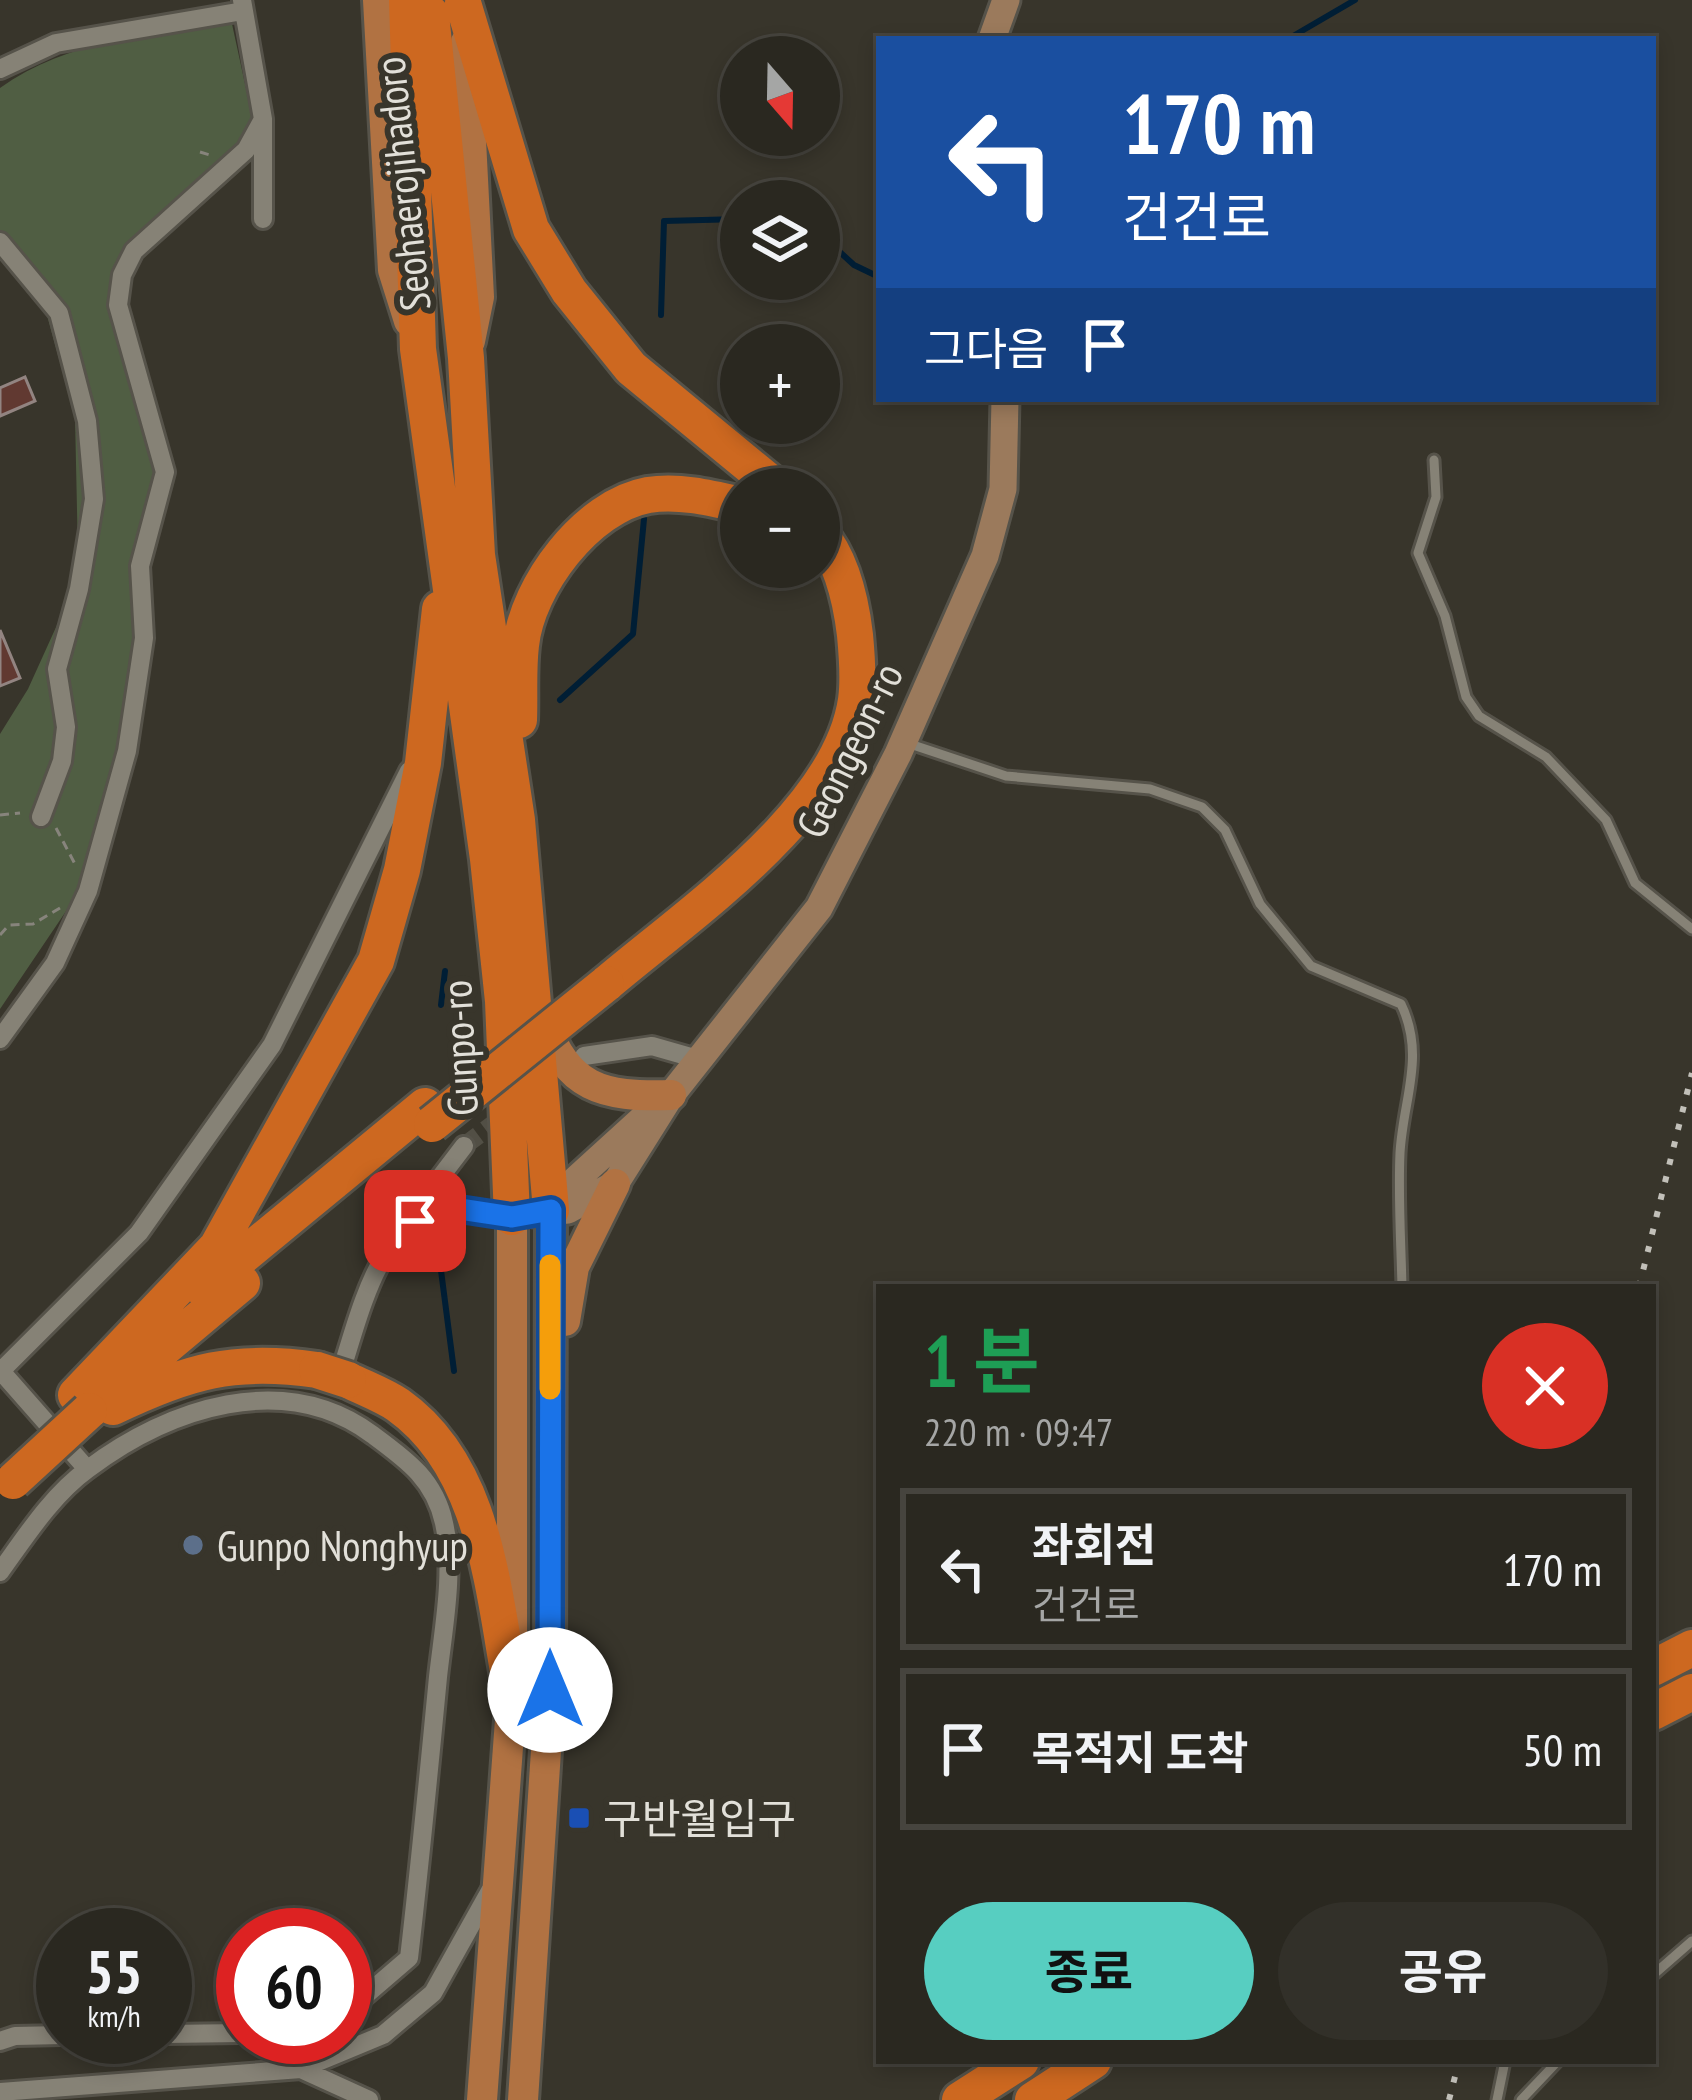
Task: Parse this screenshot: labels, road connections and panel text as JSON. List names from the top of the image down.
{
  "streets": {
    "highway": ["Seohaerojihadoro", "Gunpo-ro"],
    "main road": ["Geongeon-ro"]
  },
  "crossings": [
    ["Seohaerojihadoro", "Gunpo-ro"],
    ["Geongeon-ro", "Gunpo-ro"]
  ],
  "places": {
    "other": ["Gunpo Nonghyup"],
    "transit": ["구반월입구"]
  },
  "north": "bottom",
  "page": {
    "map_buttons": ["+", "−"],
    "turn": ["170 m", "건건로"],
    "then": "그다음",
    "heading": ["1 분", "220 m · 09:47"],
    "list": [
      {
        "name": "좌회전",
        "note": "건건로",
        "value": "170 m"
      },
      {
        "name": "목적지 도착",
        "value": "50 m"
      }
    ],
    "buttons": ["종료", "공유"],
    "speed": "55 km/h",
    "limit": "60"
  }
}
